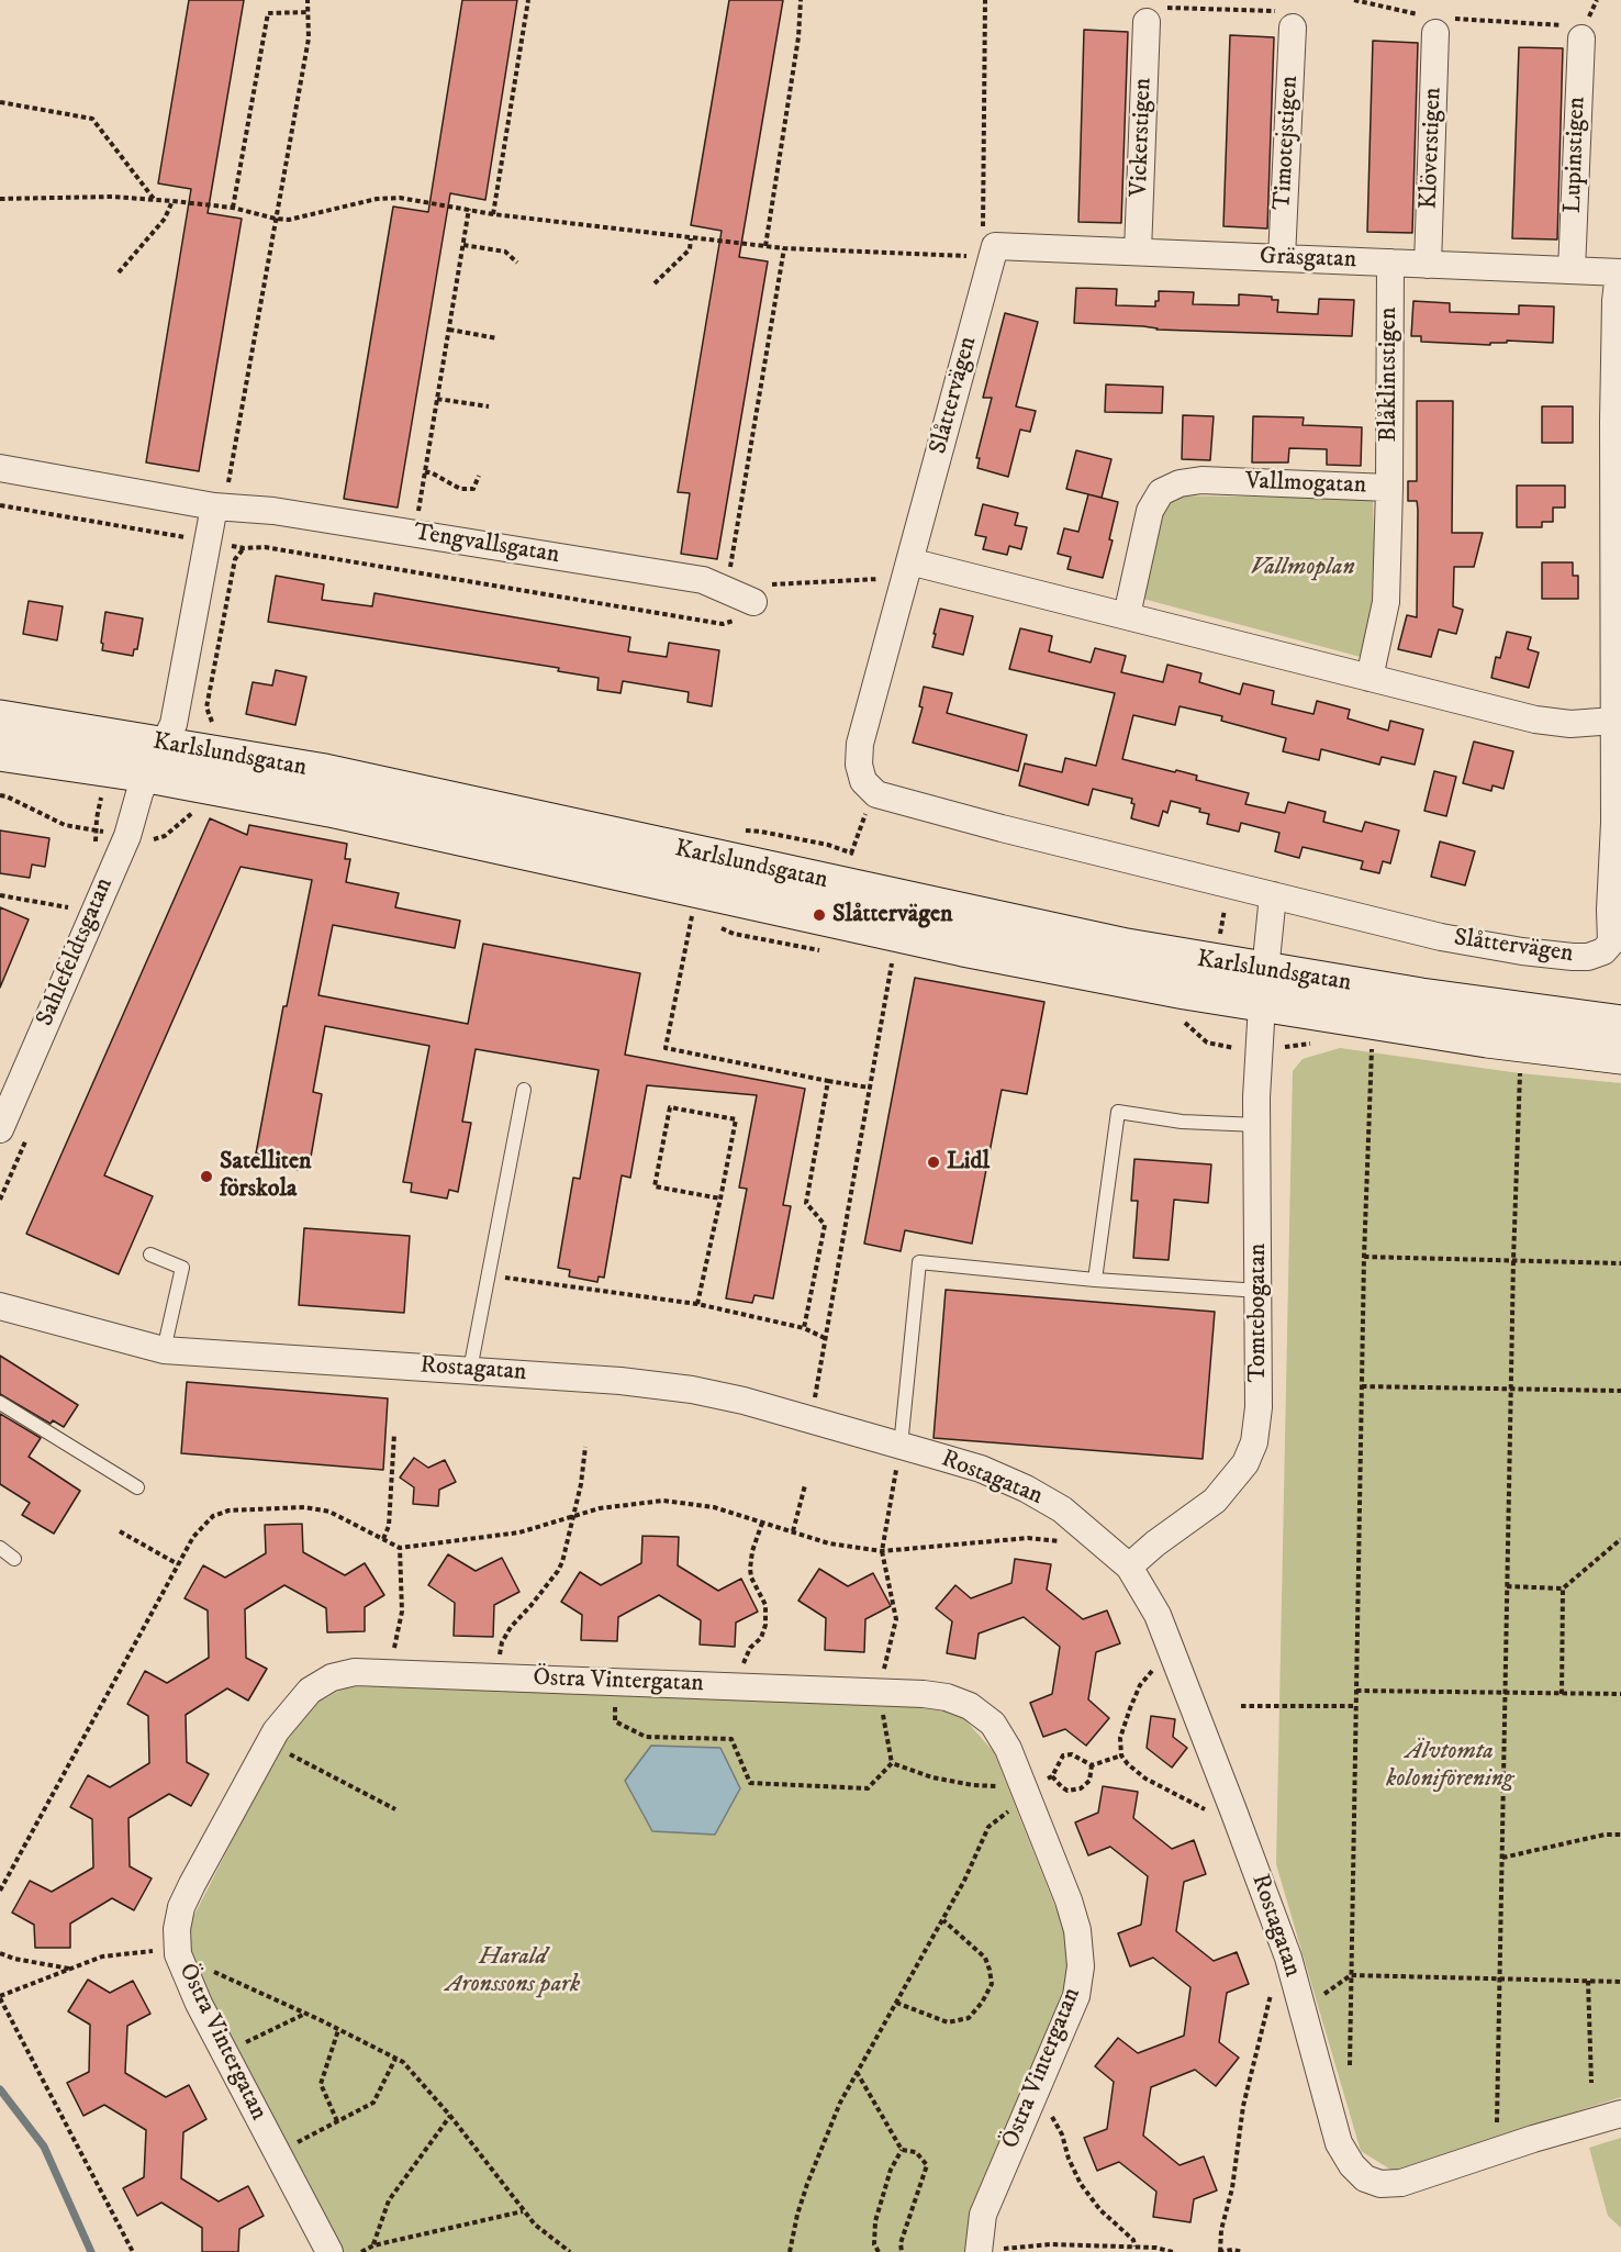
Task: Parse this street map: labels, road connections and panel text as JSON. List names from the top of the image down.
{
  "streets": {
    "main road": ["Karlslundsgatan"],
    "street": [
      "Vickerstigen",
      "Timotejstigen",
      "Klöverstigen",
      "Lupinstigen",
      "Gräsgatan",
      "Blåklintstigen",
      "Slåttervägen",
      "Vallmogatan",
      "Tengvallsgatan",
      "Sahlefeldtsgatan",
      "Tomtebogatan",
      "Rostagatan",
      "Östra Vintergatan"
    ]
  },
  "crossings": [
    ["Vickerstigen", "Gräsgatan"],
    ["Timotejstigen", "Gräsgatan"],
    ["Klöverstigen", "Gräsgatan"],
    ["Lupinstigen", "Gräsgatan"],
    ["Gräsgatan", "Blåklintstigen"],
    ["Gräsgatan", "Slåttervägen"],
    ["Blåklintstigen", "Vallmogatan"],
    ["Karlslundsgatan", "Sahlefeldtsgatan"],
    ["Karlslundsgatan", "Tomtebogatan"],
    ["Tomtebogatan", "Rostagatan"]
  ],
  "parks": ["Vallmoplan", "Älvtomta koloniförening", "Harald Aronssons park"],
  "places": ["Slåttervägen", "Lidl", "Satelliten förskola"]
}
